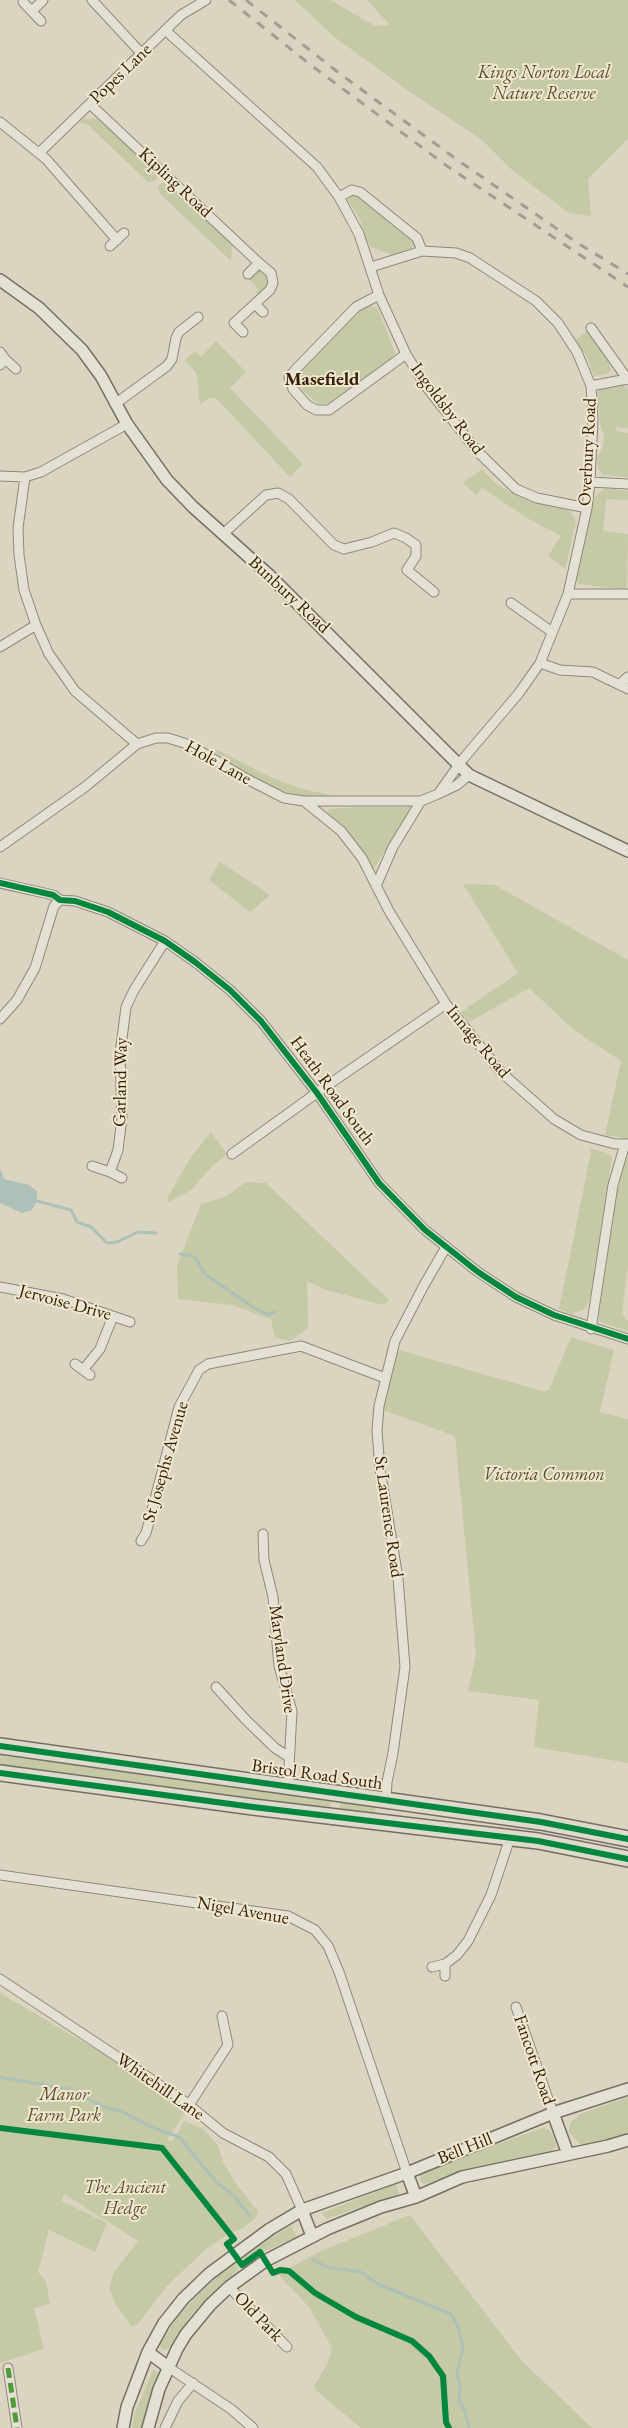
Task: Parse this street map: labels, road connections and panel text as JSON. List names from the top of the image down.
{
  "streets": {
    "highway": ["Bristol Road South"],
    "main road": ["Bunbury Road", "Bell Hill"],
    "street": [
      "Popes Lane",
      "Kipling Road",
      "Ingoldsby Road",
      "Overbury Road",
      "Hole Lane",
      "Innage Road",
      "Garland Way",
      "Heath Road South",
      "Jervoise Drive",
      "St Josephs Avenue",
      "St Laurence Road",
      "Maryland Drive",
      "Nigel Avenue",
      "Fancott Road",
      "Whitehill Lane",
      "Old Park"
    ]
  },
  "crossings": [
    ["Popes Lane", "Kipling Road"],
    ["Popes Lane", "Ingoldsby Road"],
    ["Ingoldsby Road", "Overbury Road"],
    ["Overbury Road", "Bunbury Road"],
    ["Bunbury Road", "Hole Lane"],
    ["Hole Lane", "Innage Road"],
    ["Garland Way", "Heath Road South"],
    ["Heath Road South", "St Laurence Road"],
    ["St Josephs Avenue", "St Laurence Road"],
    ["St Laurence Road", "Bristol Road South"],
    ["Maryland Drive", "Bristol Road South"],
    ["Nigel Avenue", "Bell Hill"],
    ["Fancott Road", "Bell Hill"],
    ["Whitehill Lane", "Bell Hill"],
    ["Bell Hill", "Old Park"]
  ],
  "districts": ["Masefield"],
  "parks": [
    "Kings Norton Local Nature Reserve",
    "Victoria Common",
    "Manor Farm Park",
    "The Ancient Hedge"
  ]
}
